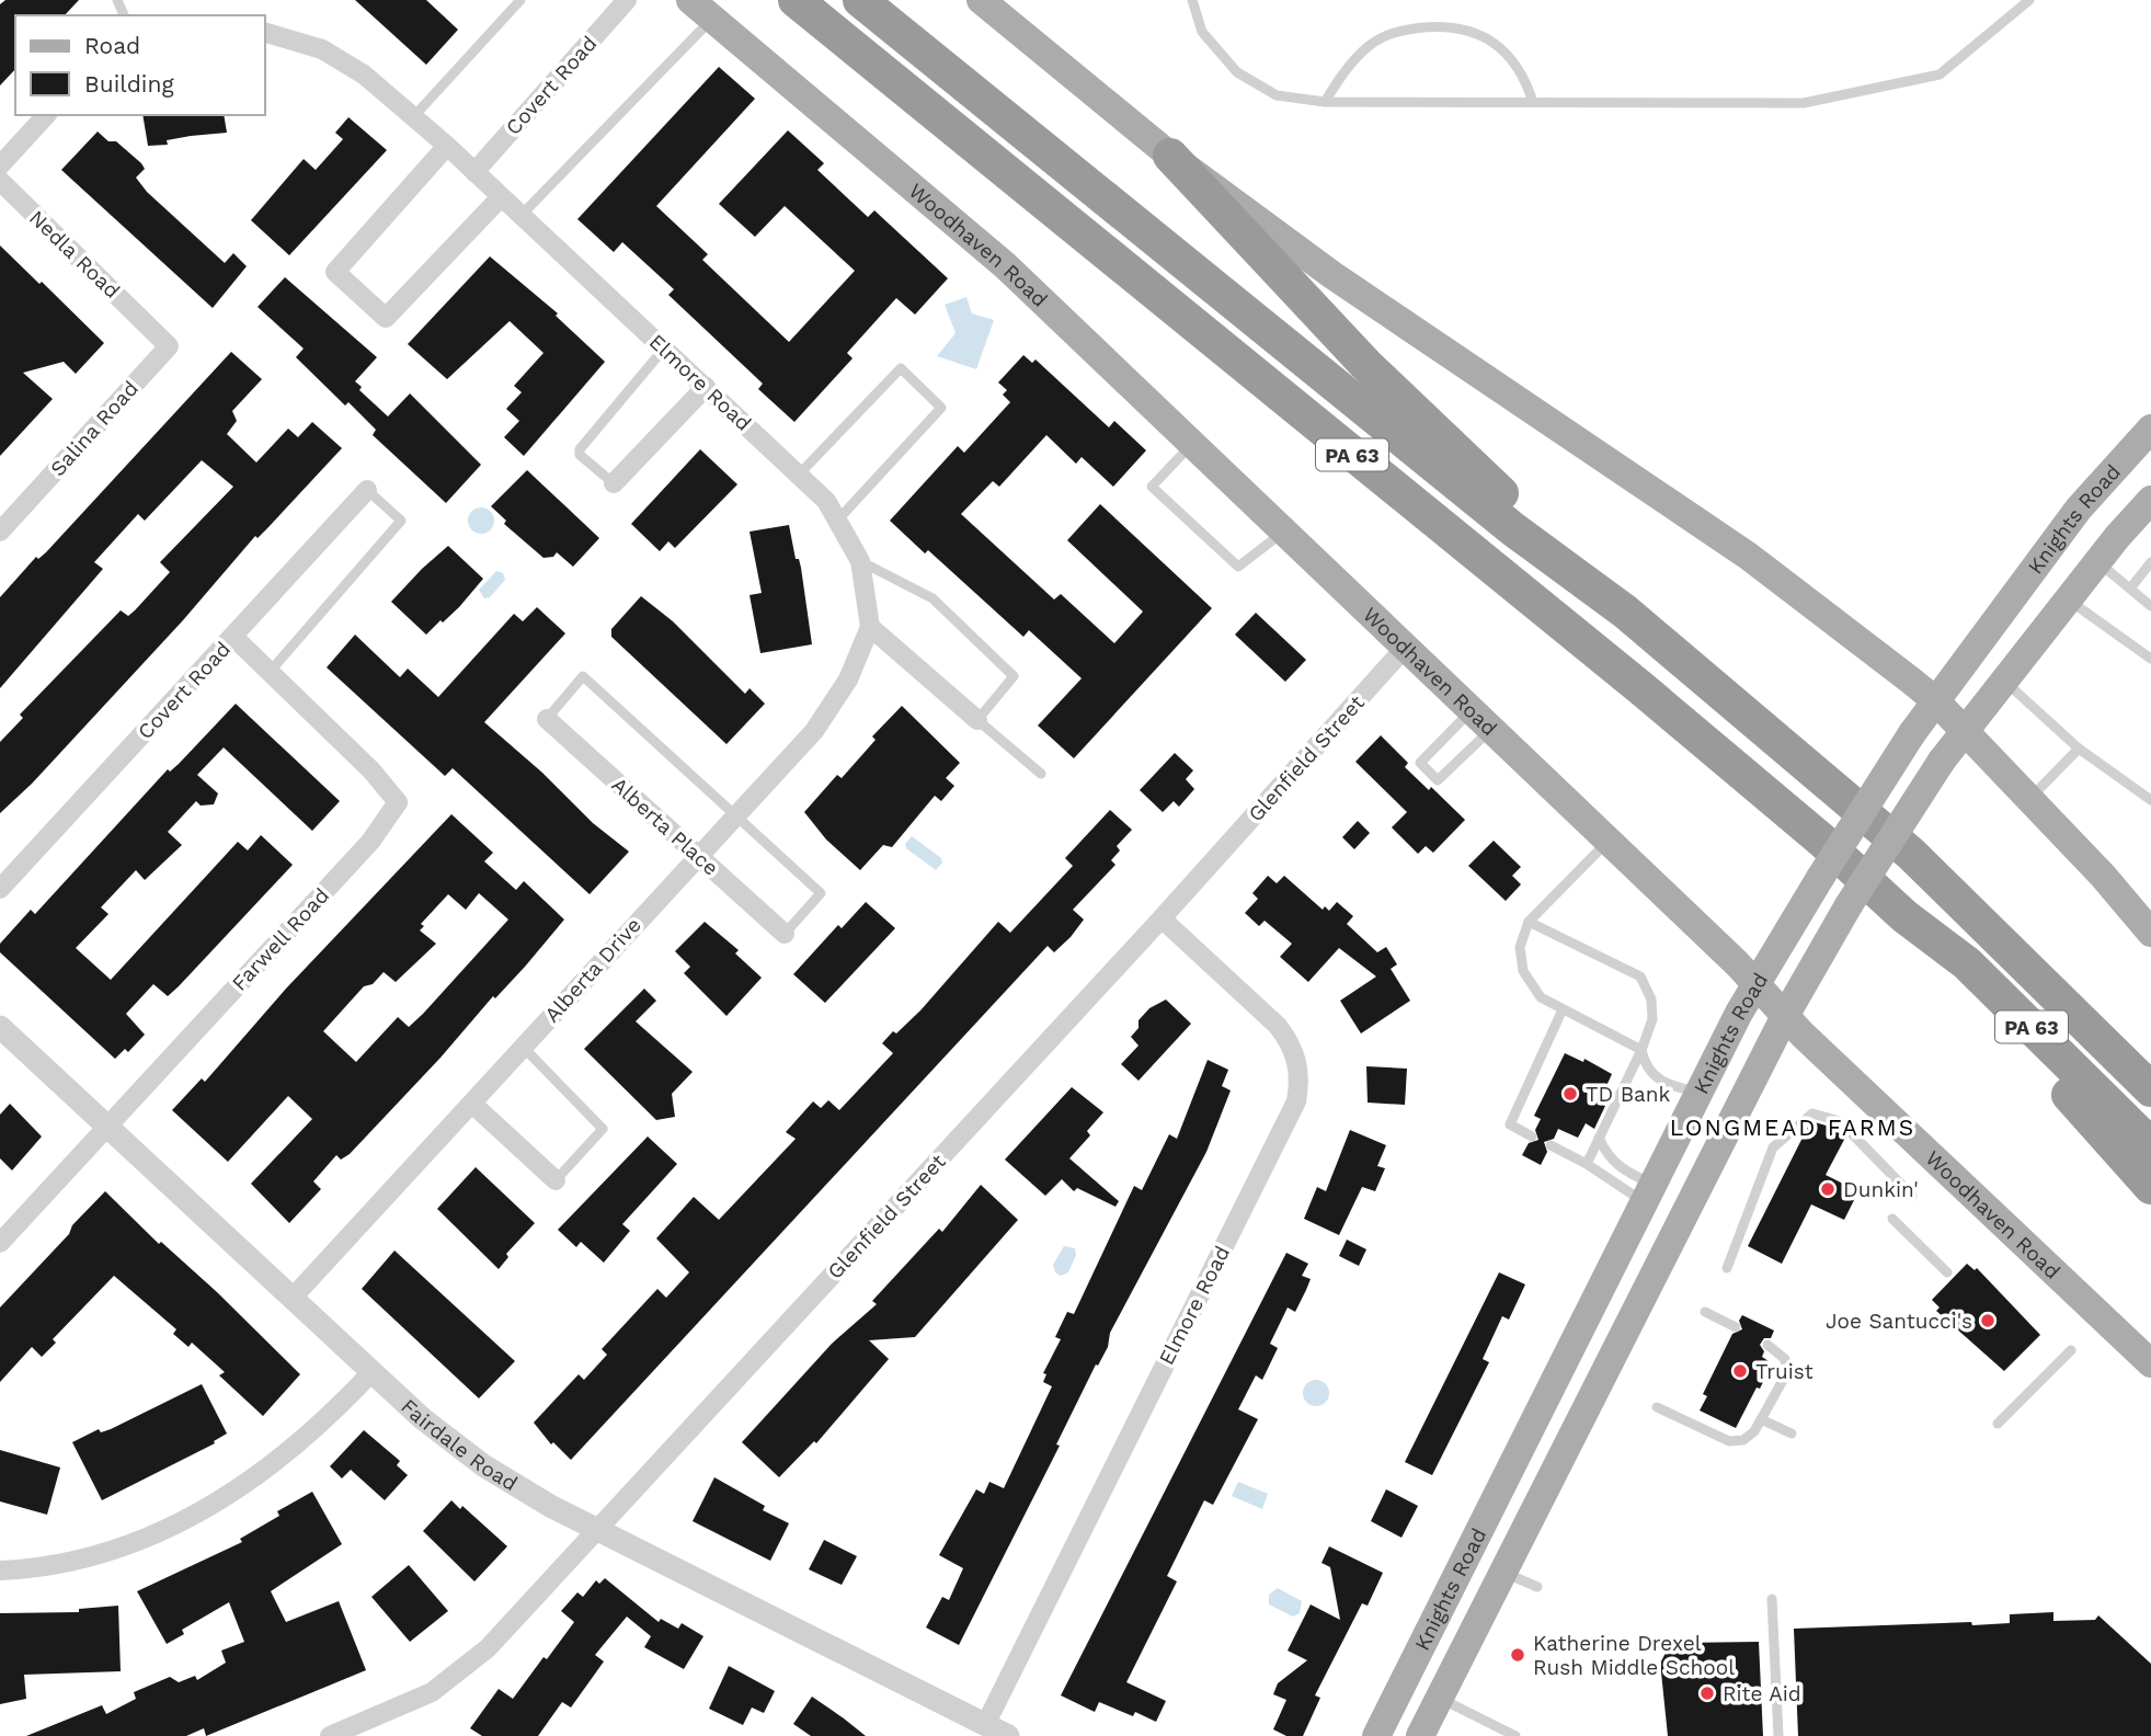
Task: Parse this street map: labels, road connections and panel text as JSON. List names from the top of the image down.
{
  "streets": {
    "highway": ["PA 63"],
    "main road": ["Woodhaven Road", "Knights Road"],
    "street": [
      "Covert Road",
      "Nedla Road",
      "Elmore Road",
      "Salina Road",
      "Glenfield Street",
      "Alberta Place",
      "Farwell Road",
      "Alberta Drive",
      "Fairdale Road"
    ]
  },
  "crossings": [
    ["Covert Road", "Elmore Road"],
    ["Covert Road", "Farwell Road"],
    ["Woodhaven Road", "Knights Road"],
    ["Woodhaven Road", "Glenfield Street"],
    ["Nedla Road", "Salina Road"],
    ["Elmore Road", "Glenfield Street"],
    ["Elmore Road", "Alberta Drive"],
    ["Elmore Road", "Fairdale Road"],
    ["Glenfield Street", "Fairdale Road"],
    ["Alberta Place", "Alberta Drive"],
    ["Farwell Road", "Fairdale Road"],
    ["Alberta Drive", "Fairdale Road"]
  ],
  "districts": ["LONGMEAD FARMS"],
  "places": [
    "TD Bank",
    "Dunkin'",
    "Joe Santucci's",
    "Truist",
    "Katherine Drexel Rush Middle School",
    "Rite Aid"
  ],
  "legend": ["Road", "Building"]
}
